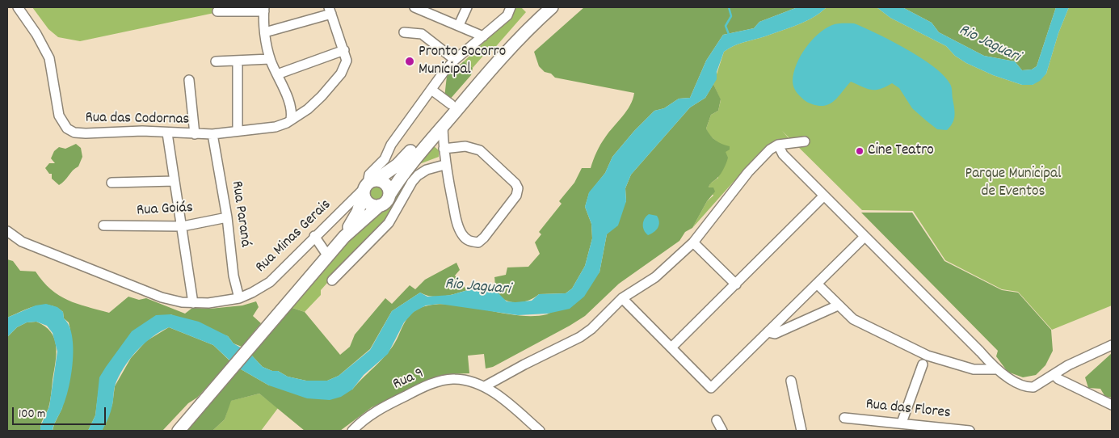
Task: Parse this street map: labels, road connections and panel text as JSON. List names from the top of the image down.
{
  "streets": {
    "street": [
      "Rua das Codornas",
      "Rua Goiás",
      "Rua Paraná",
      "Rua Minas Gerais",
      "Rua 9",
      "Rua das Flores"
    ]
  },
  "crossings": [
    ["Rua das Codornas", "Rua Paraná"],
    ["Rua Goiás", "Rua Paraná"],
    ["Rua Paraná", "Rua Minas Gerais"]
  ],
  "water": ["Rio Jaguari"],
  "parks": ["Parque Municipal de Eventos"],
  "places": ["Pronto Socorro Municipal", "Cine Teatro"],
  "scale_bar": "100 m"
}
